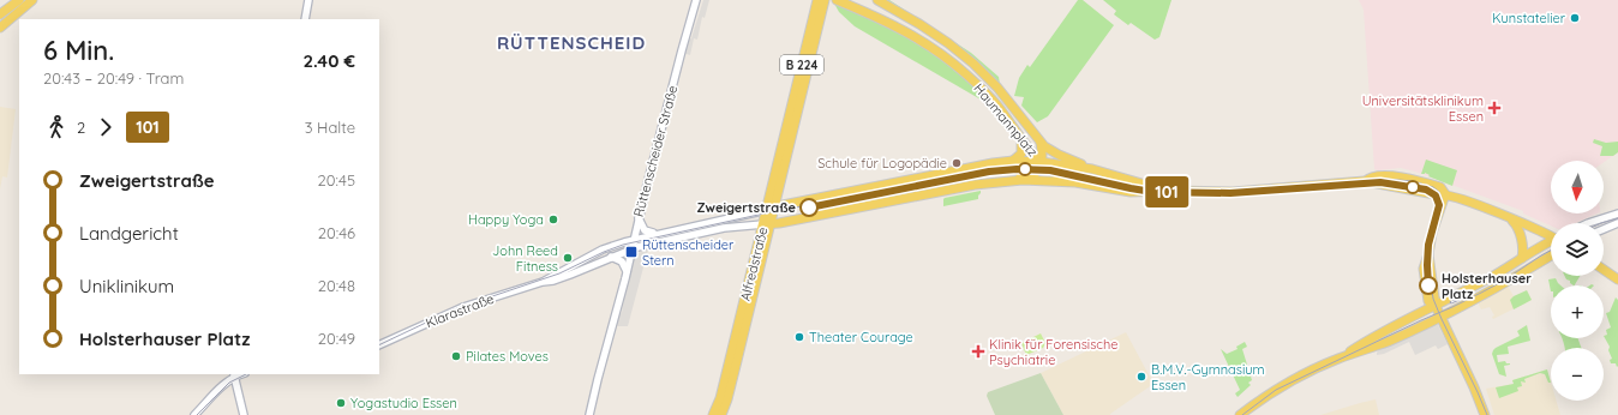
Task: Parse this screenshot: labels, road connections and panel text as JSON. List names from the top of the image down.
{
  "streets": {
    "main road": ["B 224", "Haumannplatz", "Alfredstraße"],
    "street": ["Rüttenscheider Straße", "Klarastraße"]
  },
  "crossings": [
    ["Rüttenscheider Straße", "Klarastraße"]
  ],
  "districts": ["RÜTTENSCHEID"],
  "places": {
    "other": [
      "Kunstatelier",
      "Schule für Logopädie",
      "Zweigertstraße",
      "Happy Yoga",
      "John Reed Fitness",
      "Holsterhauser Platz",
      "Theater Courage",
      "Pilates Moves",
      "B.M.V.-Gymnasium Essen",
      "Yogastudio Essen"
    ],
    "health": ["Universitätsklinikum Essen", "Klinik für Forensische Psychiatrie"],
    "transit": ["Rüttenscheider Stern"]
  },
  "lines": ["tram line 101"],
  "north": "bottom",
  "page": {
    "on_map": "101",
    "heading": ["6 Min.", "20:43 – 20:49 · Tram", "2.40 €"],
    "legs": ["2", "101", "3 Halte"],
    "list": [
      {
        "name": "Zweigertstraße",
        "value": "20:45"
      },
      {
        "name": "Landgericht",
        "value": "20:46"
      },
      {
        "name": "Uniklinikum",
        "value": "20:48"
      },
      {
        "name": "Holsterhauser Platz",
        "value": "20:49"
      }
    ],
    "map_buttons": ["+", "−"]
  }
}
